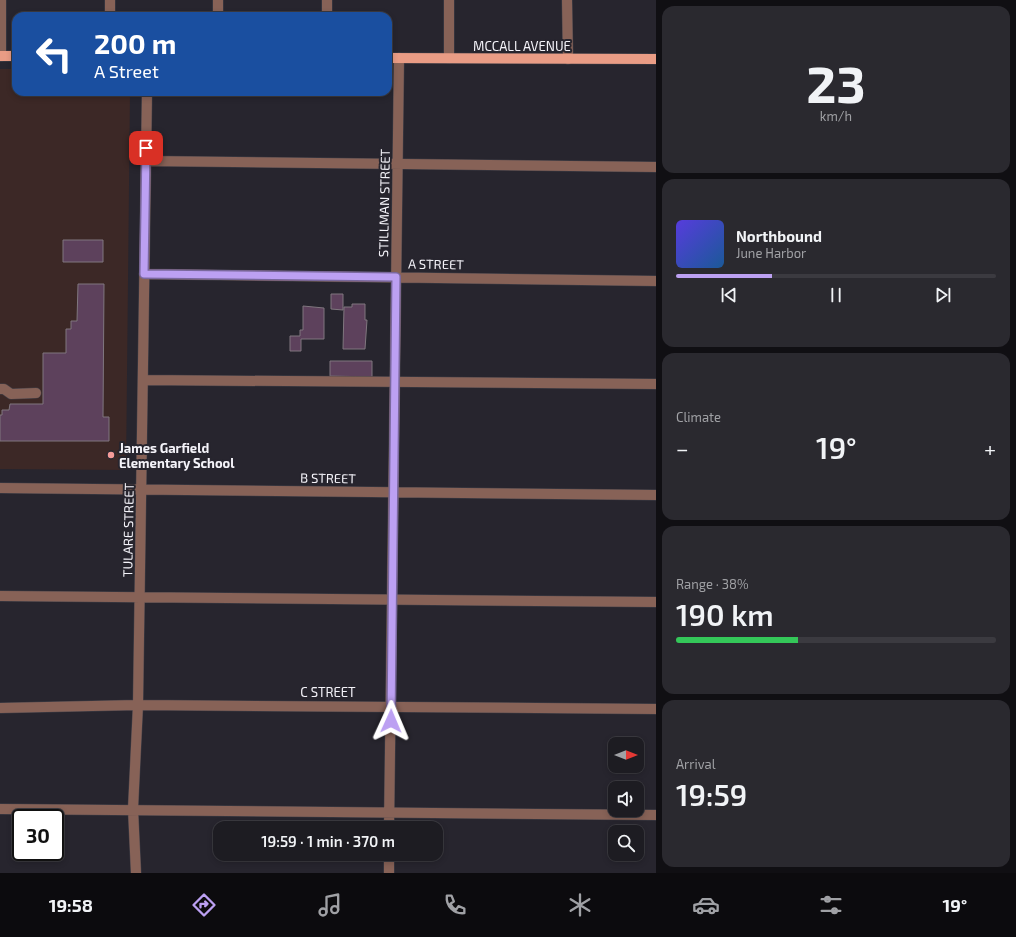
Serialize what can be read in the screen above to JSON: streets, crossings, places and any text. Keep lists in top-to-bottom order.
{
  "streets": {
    "main road": ["MCCALL AVENUE"],
    "street": [
      "STILLMAN STREET",
      "A STREET",
      "B STREET",
      "TULARE STREET",
      "C STREET"
    ]
  },
  "crossings": [
    ["MCCALL AVENUE", "STILLMAN STREET"],
    ["STILLMAN STREET", "A STREET"],
    ["STILLMAN STREET", "B STREET"],
    ["STILLMAN STREET", "C STREET"],
    ["A STREET", "TULARE STREET"],
    ["B STREET", "TULARE STREET"],
    ["TULARE STREET", "C STREET"]
  ],
  "places": ["James Garfield Elementary School"],
  "north": "right",
  "page": {
    "tile": [
      ["23", "km/h"],
      "Climate",
      ["Range · 38%", "190 km"],
      ["Arrival", "19:59"]
    ],
    "turn": ["200 m", "A Street"],
    "song": ["Northbound", "June Harbor"],
    "heat": ["−", "19°", "+"],
    "limit": "30",
    "trip": "19:59 · 1 min · 370 m",
    "tabs": ["19:58", "19°"]
  }
}
